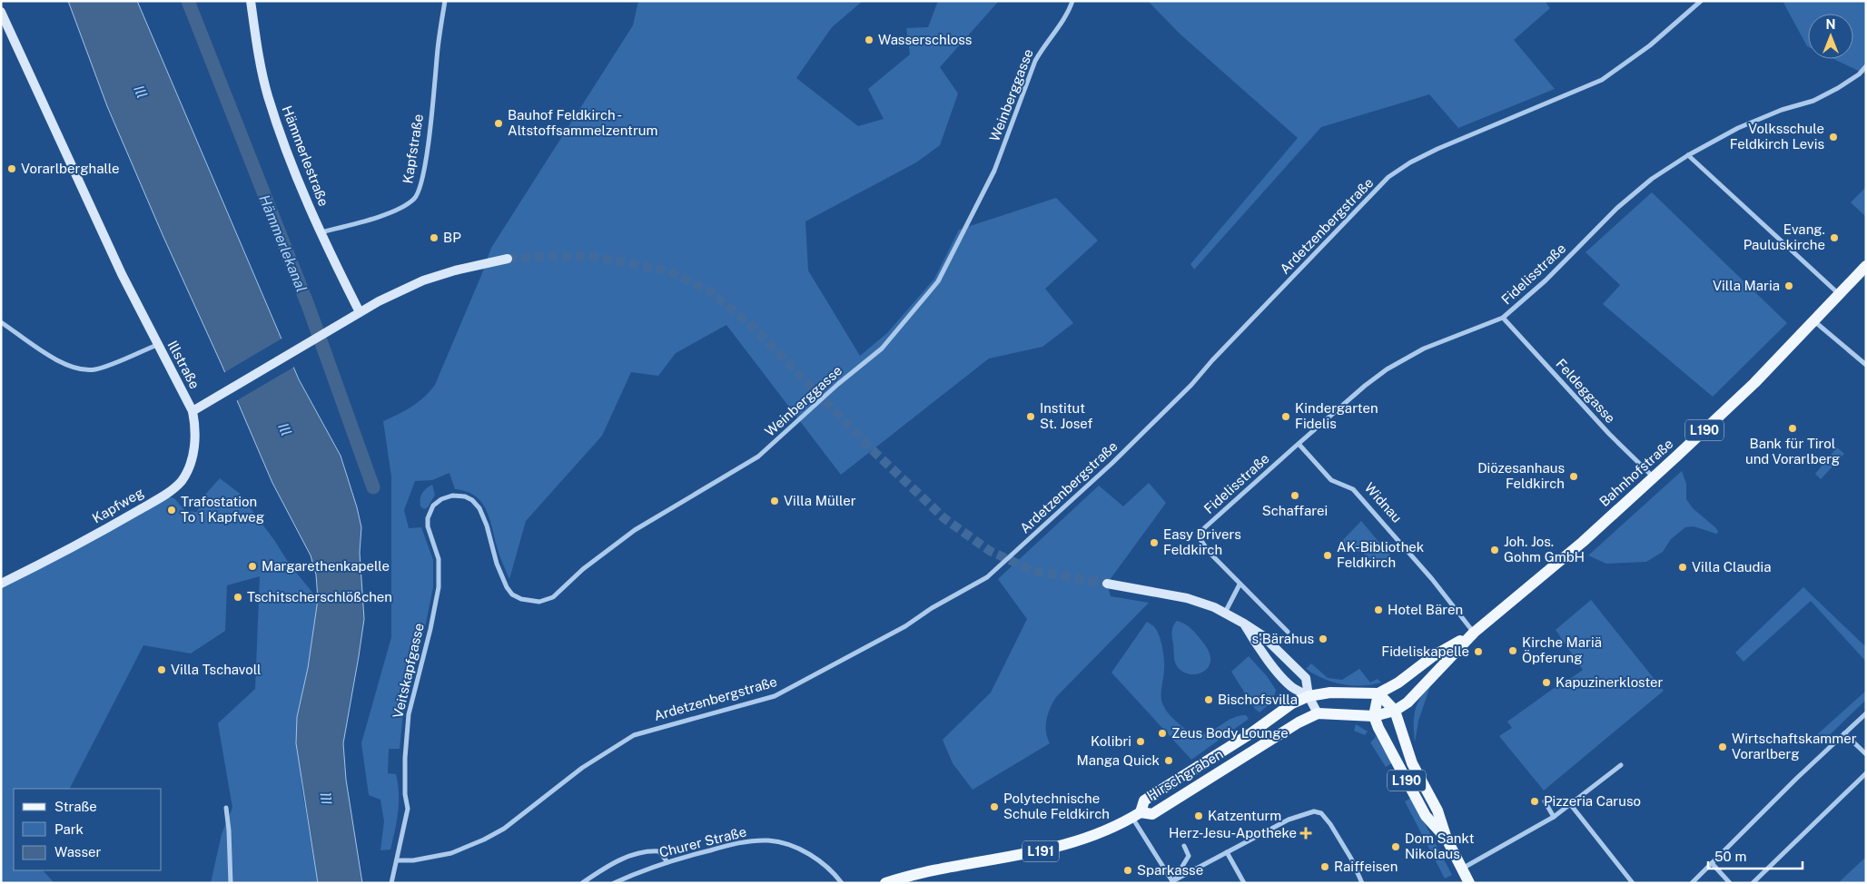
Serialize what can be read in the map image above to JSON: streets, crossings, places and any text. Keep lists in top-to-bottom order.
{
  "streets": {
    "main road": [
      "Hämmerlestraße",
      "Illstraße",
      "L190",
      "Bahnhofstraße",
      "Kapfweg",
      "Hirschgraben",
      "L191"
    ],
    "street": [
      "Weinberggasse",
      "Kapfstraße",
      "Ardetzenbergstraße",
      "Fidelisstraße",
      "Feldeggasse",
      "Widnau",
      "Veitskapfgasse",
      "Churer Straße"
    ]
  },
  "crossings": [
    ["Weinberggasse", "Veitskapfgasse"],
    ["Kapfstraße", "Hämmerlestraße"],
    ["Hämmerlestraße", "Illstraße"],
    ["Ardetzenbergstraße", "Veitskapfgasse"],
    ["Fidelisstraße", "Feldeggasse"],
    ["Fidelisstraße", "Widnau"],
    ["Illstraße", "Kapfweg"],
    ["Feldeggasse", "Bahnhofstraße"],
    ["L190", "Bahnhofstraße"],
    ["L190", "Hirschgraben"],
    ["Bahnhofstraße", "Widnau"],
    ["Bahnhofstraße", "Hirschgraben"]
  ],
  "water": ["Ill", "Hämmerlekanal"],
  "places": {
    "other": [
      "Wasserschloss",
      "Bauhof Feldkirch - Altstoffsammelzentrum",
      "Volksschule Feldkirch Levis",
      "Vorarlberghalle",
      "BP",
      "Evang. Pauluskirche",
      "Villa Maria",
      "Institut St. Josef",
      "Kindergarten Fidelis",
      "Bank für Tirol und Vorarlberg",
      "Diözesanhaus Feldkirch",
      "Schaffarei",
      "Villa Müller",
      "Trafostation To 1 Kapfweg",
      "Easy Drivers Feldkirch",
      "Joh. Jos. Gohm GmbH",
      "AK-Bibliothek Feldkirch",
      "Margarethenkapelle",
      "Villa Claudia",
      "Tschitscherschlößchen",
      "Hotel Bären",
      "s'Bärahus",
      "Kirche Mariä Öpferung",
      "Fideliskapelle",
      "Villa Tschavoll",
      "Kapuzinerkloster",
      "Bischofsvilla",
      "Zeus Body Lounge",
      "Kolibri",
      "Wirtschaftskammer Vorarlberg",
      "Manga Quick",
      "Pizzeria Caruso",
      "Polytechnische Schule Feldkirch",
      "Katzenturm",
      "Dom Sankt Nikolaus",
      "Raiffeisen",
      "Sparkasse"
    ],
    "health": ["Herz-Jesu-Apotheke"]
  },
  "legend": ["Straße", "Park", "Wasser"],
  "scale_bar": "50 m",
  "north": "top"
}
